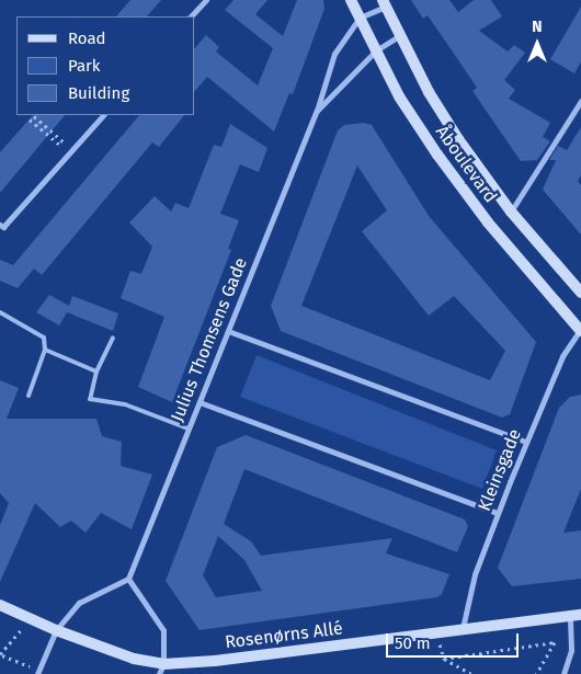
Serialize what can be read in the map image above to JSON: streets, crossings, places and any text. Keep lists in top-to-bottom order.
{
  "streets": {
    "street": [
      "Åboulevard",
      "Julius Thomsens Gade",
      "Kleinsgade",
      "Rosenørns Allé"
    ]
  },
  "crossings": [
    ["Åboulevard", "Julius Thomsens Gade"],
    ["Åboulevard", "Kleinsgade"],
    ["Kleinsgade", "Rosenørns Allé"]
  ],
  "legend": ["Road", "Park", "Building"],
  "scale_bar": "50 m",
  "north": "top"
}
